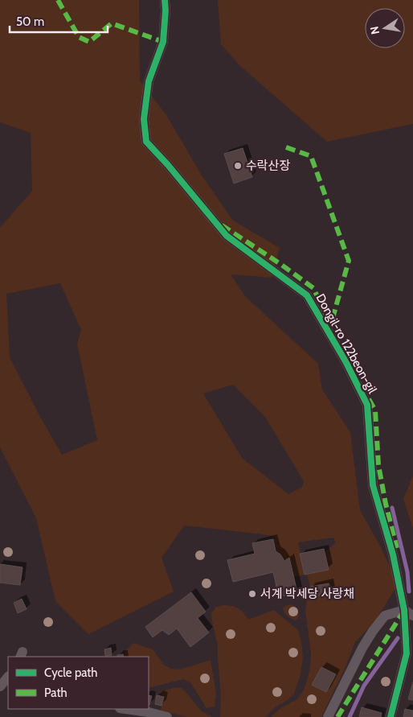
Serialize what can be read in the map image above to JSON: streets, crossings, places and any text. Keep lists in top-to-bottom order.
{
  "streets": {
    "street": ["Dongil-ro 122beon-gil"]
  },
  "places": ["수락산장", "서계 박세당 사랑채"],
  "legend": ["Cycle path", "Path"],
  "scale_bar": "50 m",
  "north": "left"
}
